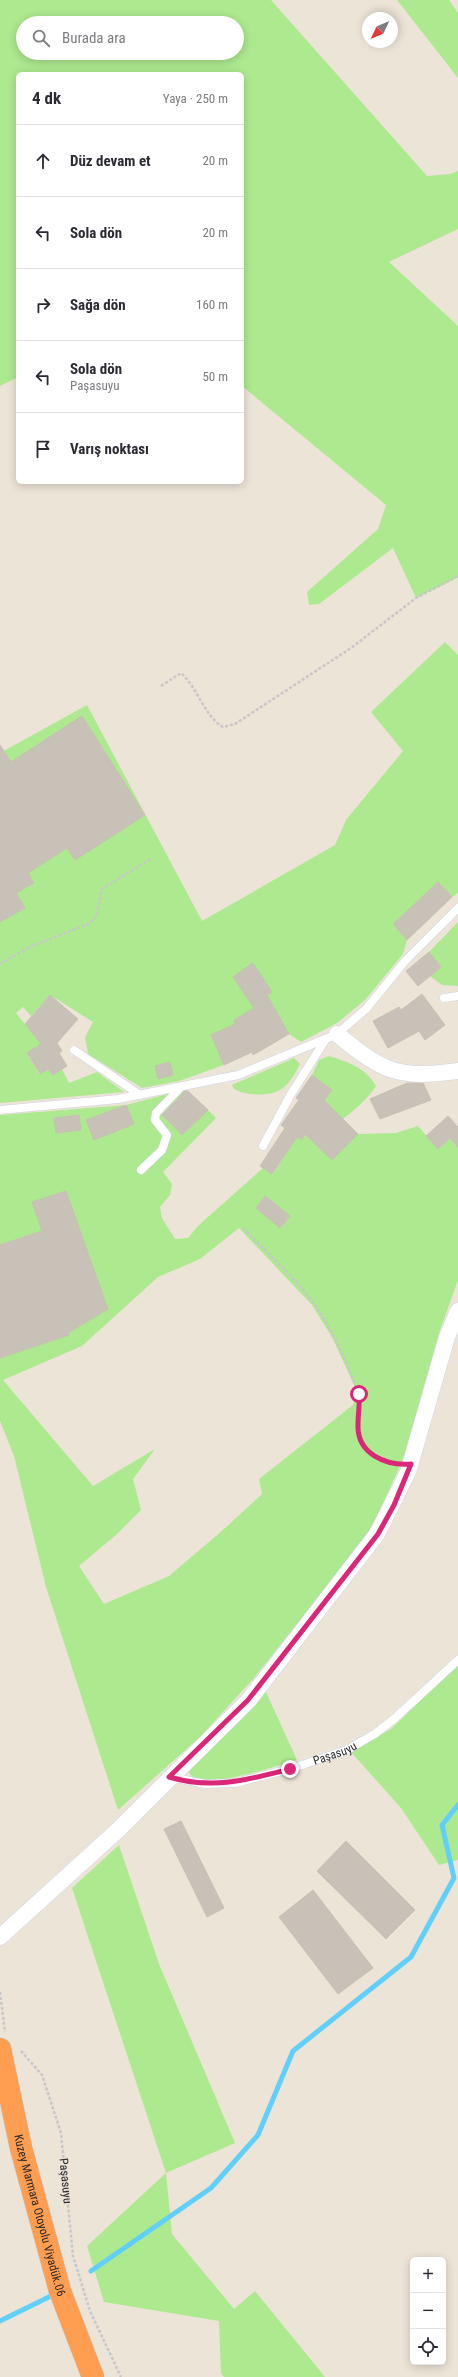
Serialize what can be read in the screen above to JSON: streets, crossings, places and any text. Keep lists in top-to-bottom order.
{
  "streets": {
    "highway": ["Kuzey Marmara Otoyolu Viyadük.06"],
    "lane": ["Paşasuyu"]
  },
  "crossings": [
    ["Paşasuyu", "Kuzey Marmara Otoyolu Viyadük.06"]
  ],
  "north": "bottom left",
  "page": {
    "search": "Burada ara",
    "heading": ["4 dk", "Yaya · 250 m"],
    "list": [
      ["Düz devam et", "20 m"],
      ["Sola dön", "20 m"],
      ["Sağa dön", "160 m"],
      ["Sola dön", "Paşasuyu", "50 m"],
      "Varış noktası"
    ],
    "map_buttons": ["+", "−"]
  }
}
